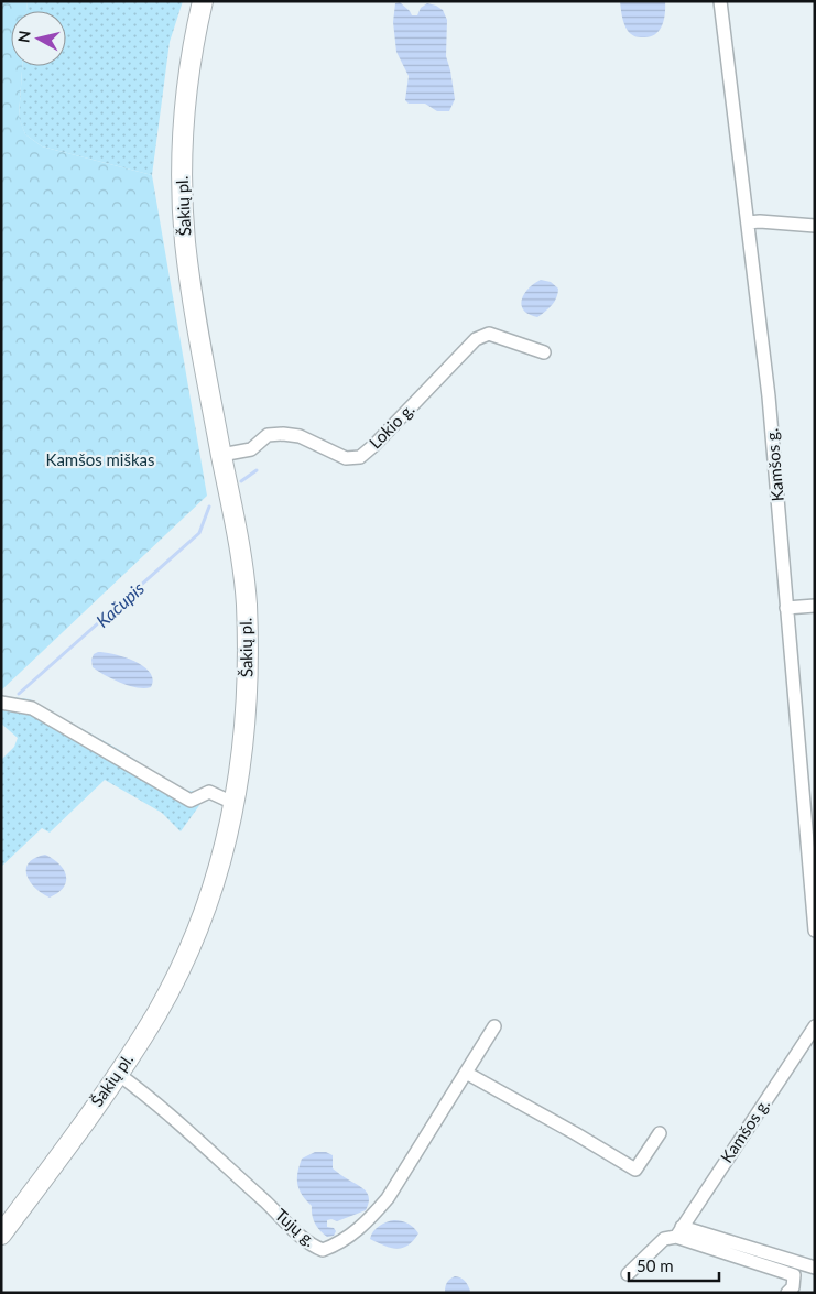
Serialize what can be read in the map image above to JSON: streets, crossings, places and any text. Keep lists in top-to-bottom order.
{
  "streets": {
    "main road": ["Šakių pl."],
    "street": ["Lokio g.", "Kamšos g.", "Tujų g."]
  },
  "crossings": [
    ["Šakių pl.", "Lokio g."],
    ["Šakių pl.", "Tujų g."]
  ],
  "water": ["Kačupis"],
  "parks": ["Kamšos miškas"],
  "scale_bar": "50 m",
  "north": "left"
}
